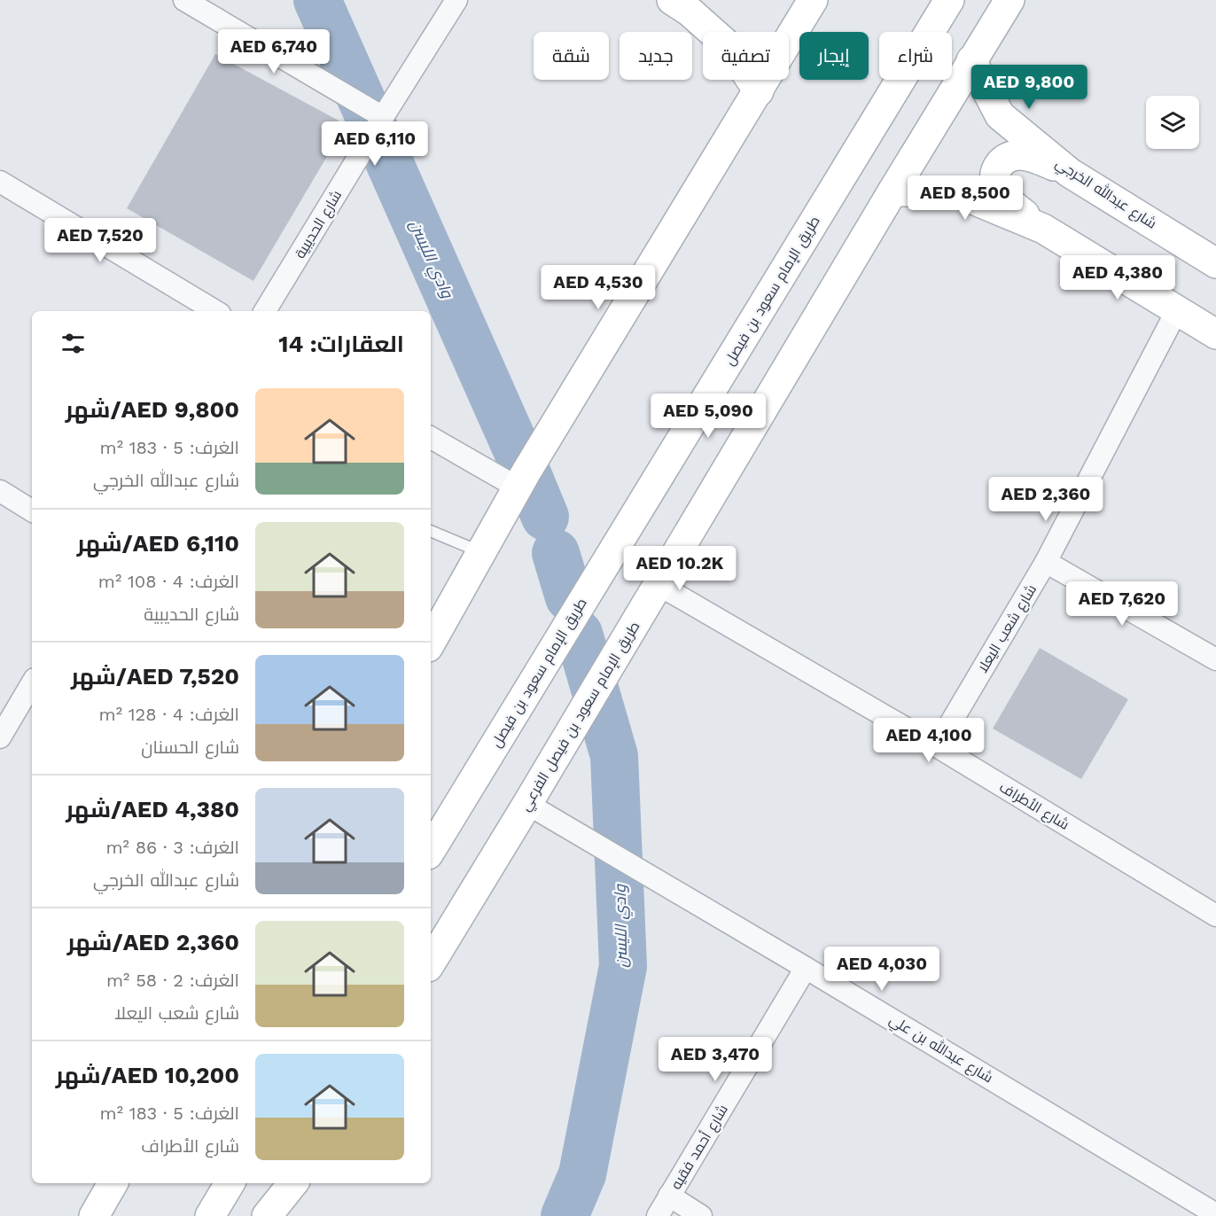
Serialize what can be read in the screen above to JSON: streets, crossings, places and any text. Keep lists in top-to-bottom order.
{
  "streets": {
    "street": [
      "شارع عبدالله الخرجي",
      "شارع الحديبية",
      "طريق الإمام سعود بن فيصل",
      "شارع شعب اليعلا",
      "طريق الإمام سعود بن فيصل الفرعي",
      "شارع الأطراف",
      "شارع عبدالله بن علي",
      "شارع أحمد فقيه"
    ]
  },
  "crossings": [
    ["شارع عبدالله الخرجي", "طريق الإمام سعود بن فيصل الفرعي"],
    ["شارع شعب اليعلا", "شارع الأطراف"],
    ["طريق الإمام سعود بن فيصل الفرعي", "شارع الأطراف"],
    ["طريق الإمام سعود بن فيصل الفرعي", "شارع عبدالله بن علي"],
    ["شارع عبدالله بن علي", "شارع أحمد فقيه"]
  ],
  "water": ["وادي الليسن"],
  "page": {
    "price": [
      "AED 6,740",
      "AED 9,800",
      "AED 6,110",
      "AED 8,500",
      "AED 7,520",
      "AED 4,380",
      "AED 4,530",
      "AED 5,090",
      "AED 2,360",
      "AED 10.2K",
      "AED 7,620",
      "AED 4,100",
      "AED 4,030",
      "AED 3,470"
    ],
    "chip": [
      "شراء",
      "إيجار",
      "تصفية",
      "جديد",
      "شقة"
    ],
    "heading": "العقارات: 14",
    "list": [
      {
        "name": "AED 9,800/شهر",
        "note": "الغرف: 5 · 183 m² · شارع عبدالله الخرجي"
      },
      {
        "name": "AED 6,110/شهر",
        "note": "الغرف: 4 · 108 m² · شارع الحديبية"
      },
      {
        "name": "AED 7,520/شهر",
        "note": "الغرف: 4 · 128 m² · شارع الحسنان"
      },
      {
        "name": "AED 4,380/شهر",
        "note": "الغرف: 3 · 86 m² · شارع عبدالله الخرجي"
      },
      {
        "name": "AED 2,360/شهر",
        "note": "الغرف: 2 · 58 m² · شارع شعب اليعلا"
      },
      {
        "name": "AED 10,200/شهر",
        "note": "الغرف: 5 · 183 m² · شارع الأطراف"
      }
    ]
  }
}
